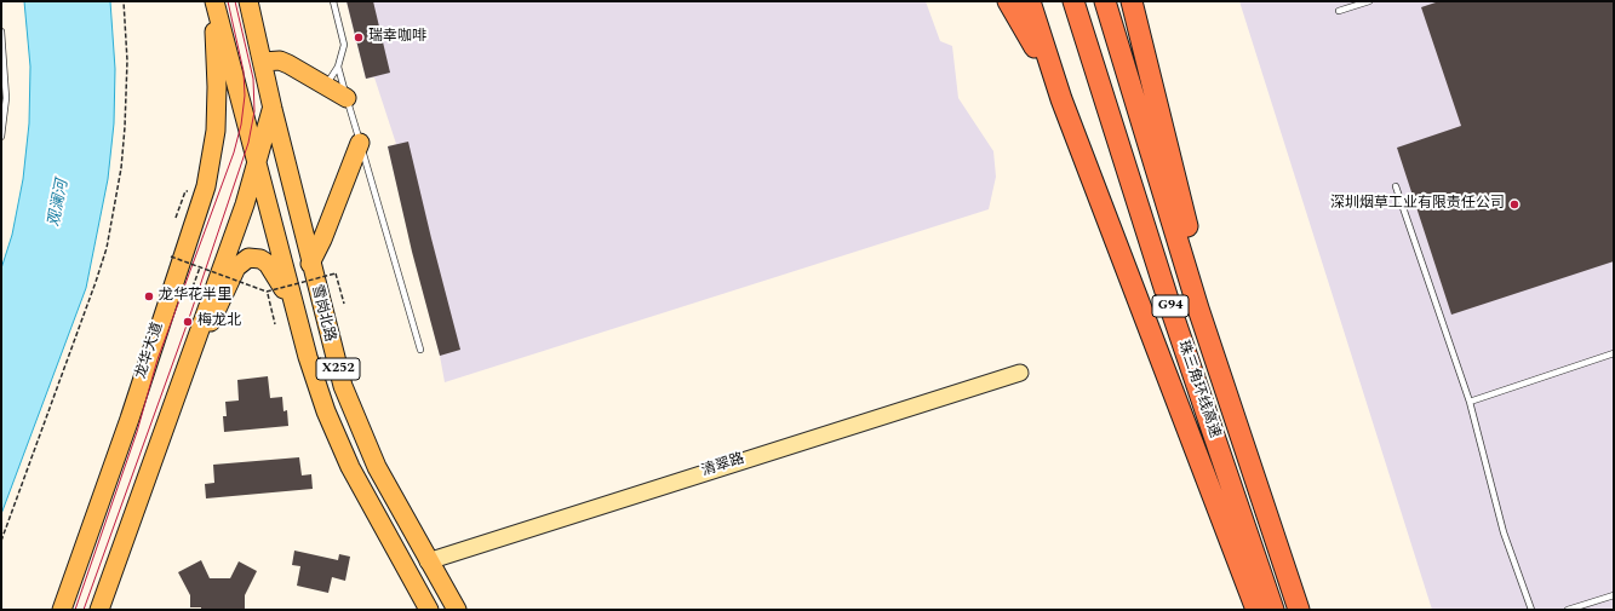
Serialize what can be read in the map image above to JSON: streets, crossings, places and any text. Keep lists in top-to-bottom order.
{
  "streets": {
    "highway": ["G94", "珠三角环线高速"],
    "main road": ["雪岗北路", "龙华大道", "X252"],
    "street": ["清翠路"]
  },
  "crossings": [
    ["雪岗北路", "龙华大道"],
    ["雪岗北路", "X252"],
    ["雪岗北路", "清翠路"]
  ],
  "water": ["观澜河"],
  "places": [
    "瑞幸咖啡",
    "深圳烟草工业有限责任公司",
    "龙华花半里",
    "梅龙北"
  ]
}
